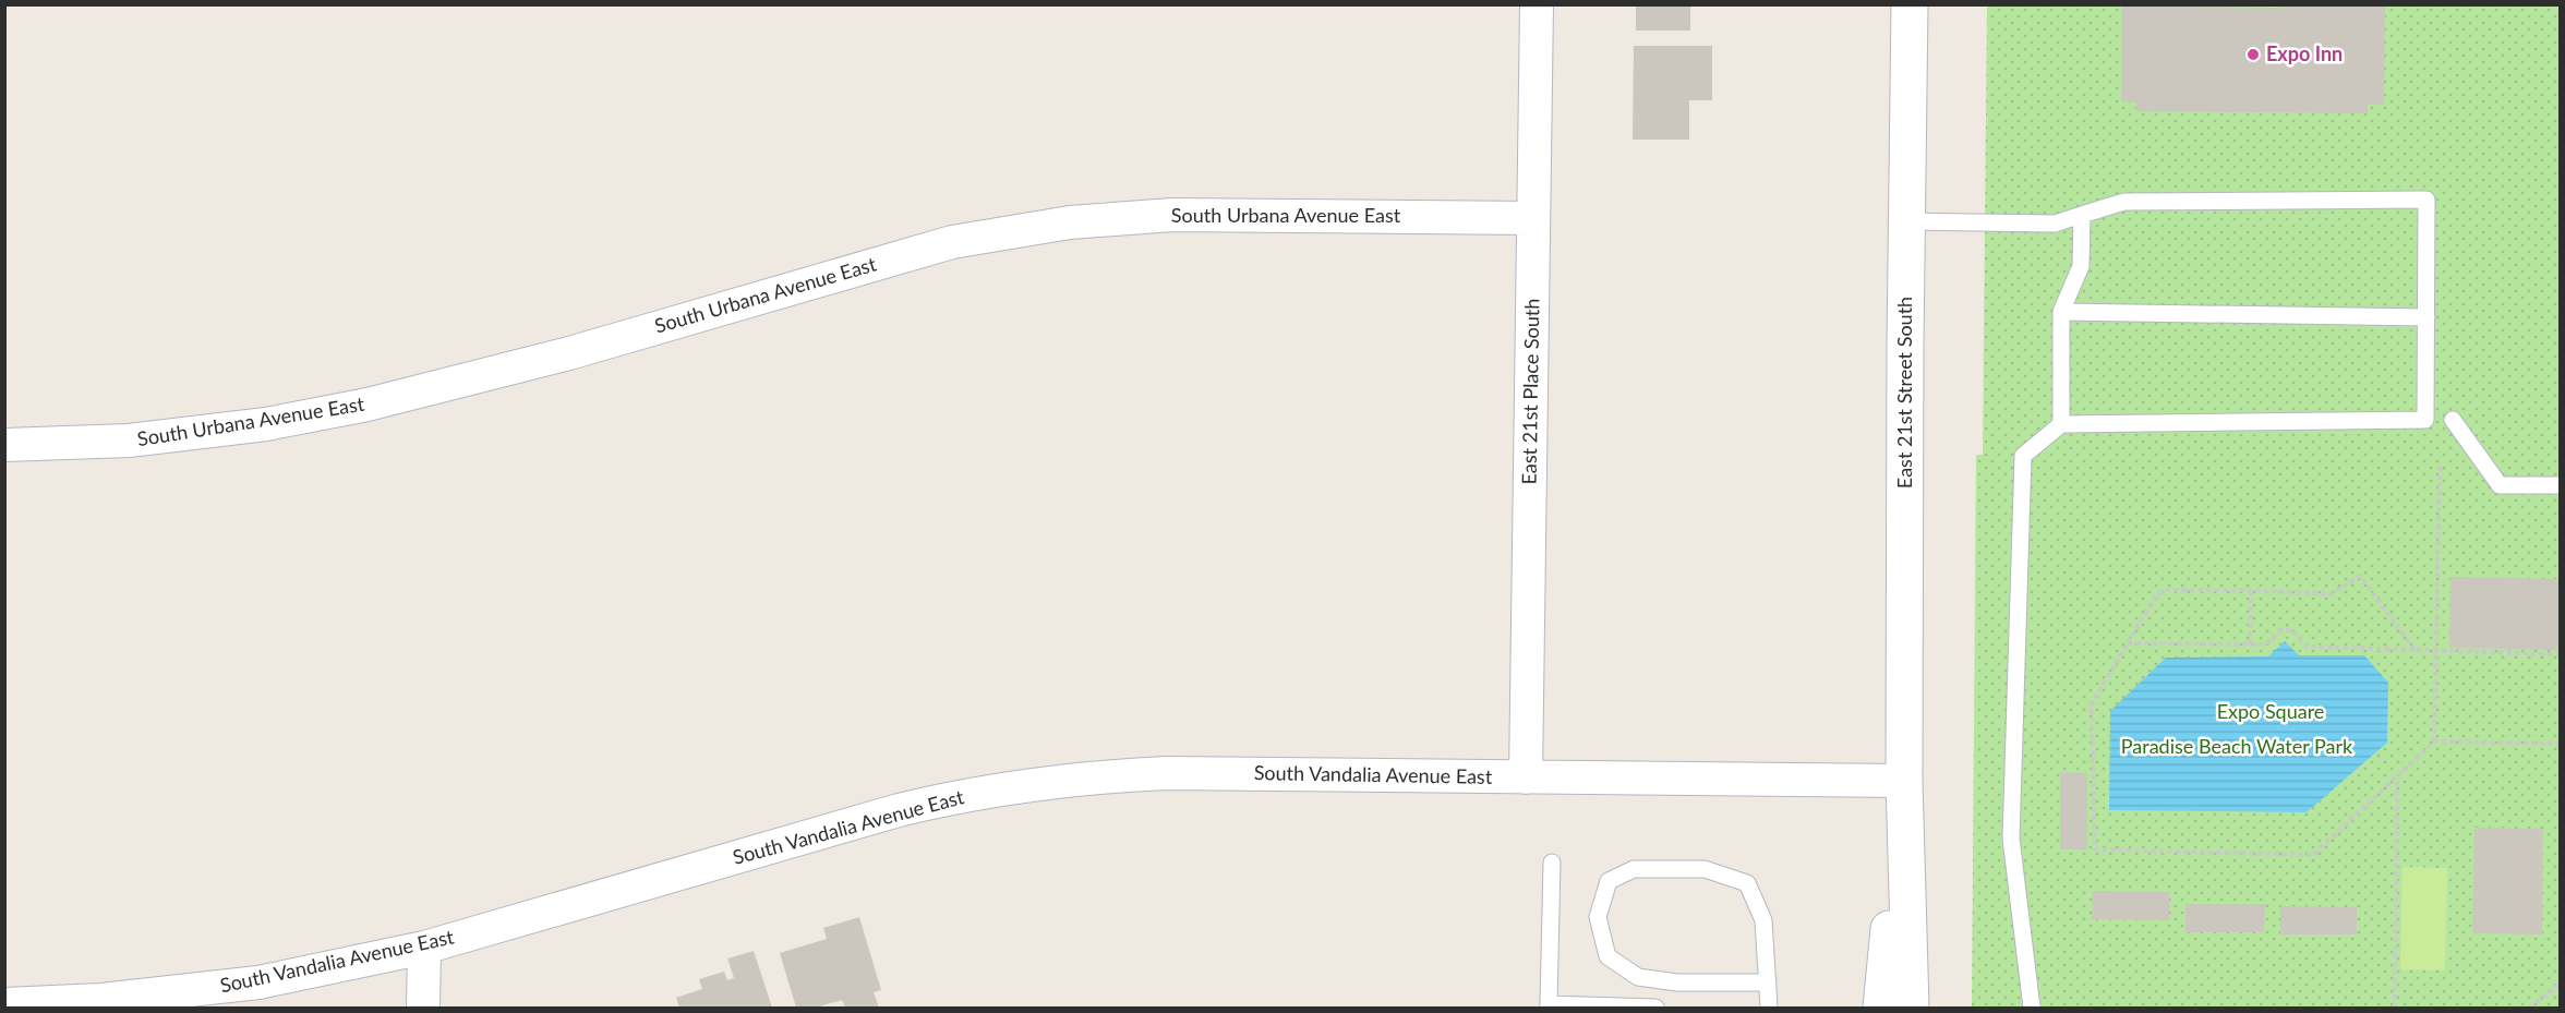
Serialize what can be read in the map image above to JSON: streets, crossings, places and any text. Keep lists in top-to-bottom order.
{
  "streets": {
    "main road": ["East 21st Street South"],
    "street": ["South Urbana Avenue East", "East 21st Place South", "South Vandalia Avenue East"]
  },
  "crossings": [
    ["South Urbana Avenue East", "East 21st Place South"],
    ["East 21st Place South", "South Vandalia Avenue East"],
    ["East 21st Street South", "South Vandalia Avenue East"]
  ],
  "parks": ["Expo Square", "Paradise Beach Water Park"],
  "places": ["Expo Inn"]
}
